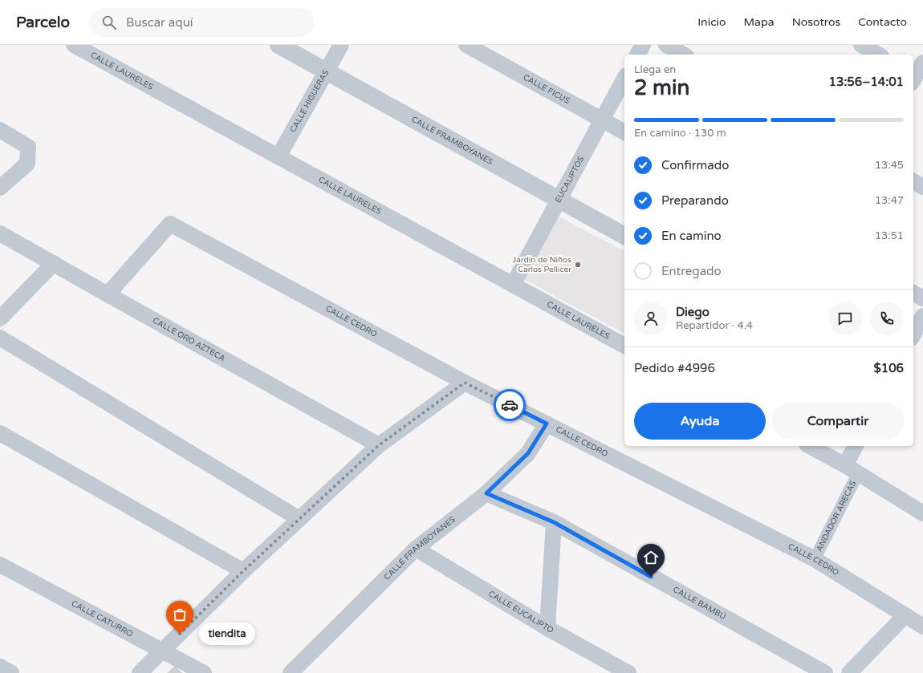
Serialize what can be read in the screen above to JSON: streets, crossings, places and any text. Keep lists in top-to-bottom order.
{
  "streets": {
    "street": [
      "CALLE LAURELES",
      "CALLE FICUS",
      "CALLE HIGUERAS",
      "CALLE FRAMBOYANES",
      "EUCALIPTOS",
      "CALLE CEDRO",
      "CALLE ORO AZTECA",
      "ANDADOR ARECAS",
      "CALLE BAMBÚ",
      "CALLE EUCALIPTO",
      "CALLE CATURRO"
    ]
  },
  "crossings": [
    ["CALLE LAURELES", "CALLE HIGUERAS"],
    ["CALLE LAURELES", "EUCALIPTOS"],
    ["CALLE FICUS", "EUCALIPTOS"],
    ["CALLE HIGUERAS", "CALLE FRAMBOYANES"],
    ["CALLE FRAMBOYANES", "EUCALIPTOS"],
    ["CALLE FRAMBOYANES", "CALLE CEDRO"],
    ["CALLE FRAMBOYANES", "CALLE BAMBÚ"],
    ["CALLE FRAMBOYANES", "CALLE EUCALIPTO"],
    ["CALLE CEDRO", "CALLE ORO AZTECA"],
    ["CALLE CEDRO", "ANDADOR ARECAS"]
  ],
  "places": ["Jardín de Niños Carlos Pellicer", "tiendita"],
  "page": {
    "header": "Parcelo",
    "search": "Buscar aquí",
    "nav": [
      "Inicio",
      "Mapa",
      "Nosotros",
      "Contacto"
    ],
    "heading": ["2 min", "Llega en", "13:56–14:01"],
    "panel": [
      "Diego",
      "Repartidor · 4.4",
      "Pedido #4996",
      "$106"
    ],
    "bar": "En camino · 130 m",
    "list": [
      ["Confirmado", "13:45"],
      ["Preparando", "13:47"],
      ["En camino", "13:51"],
      "Entregado"
    ],
    "buttons": ["Ayuda", "Compartir"],
    "bubble": "tiendita"
  }
}
